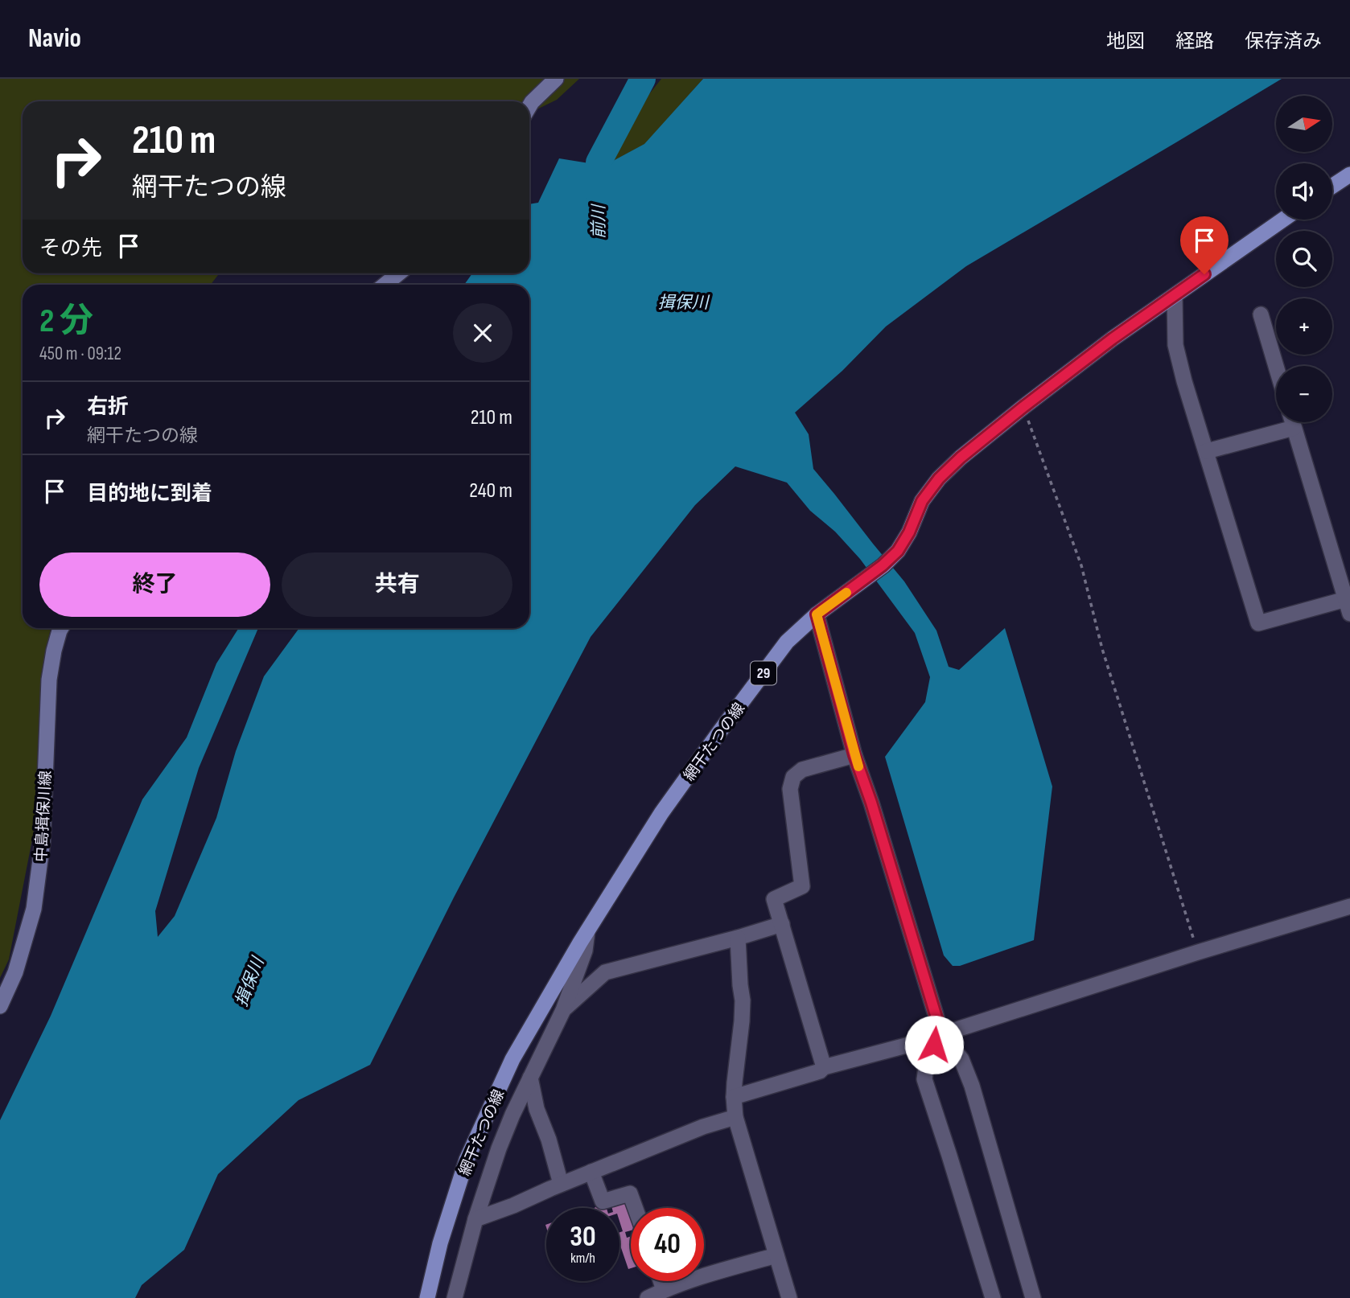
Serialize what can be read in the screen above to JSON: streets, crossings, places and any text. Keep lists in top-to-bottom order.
{
  "streets": {
    "main road": ["29", "網干たつの線", "中島揖保川線"]
  },
  "water": ["前川", "揖保川"],
  "north": "right",
  "page": {
    "header": "Navio",
    "nav": ["地図", "経路", "保存済み"],
    "map_buttons": ["+", "−"],
    "turn": ["210 m", "網干たつの線"],
    "then": "その先",
    "heading": ["2 分", "450 m · 09:12"],
    "list": [
      {
        "name": "右折",
        "note": "網干たつの線",
        "value": "210 m"
      },
      {
        "name": "目的地に到着",
        "value": "240 m"
      }
    ],
    "buttons": ["終了", "共有"],
    "speed": "30 km/h",
    "limit": "40"
  }
}
